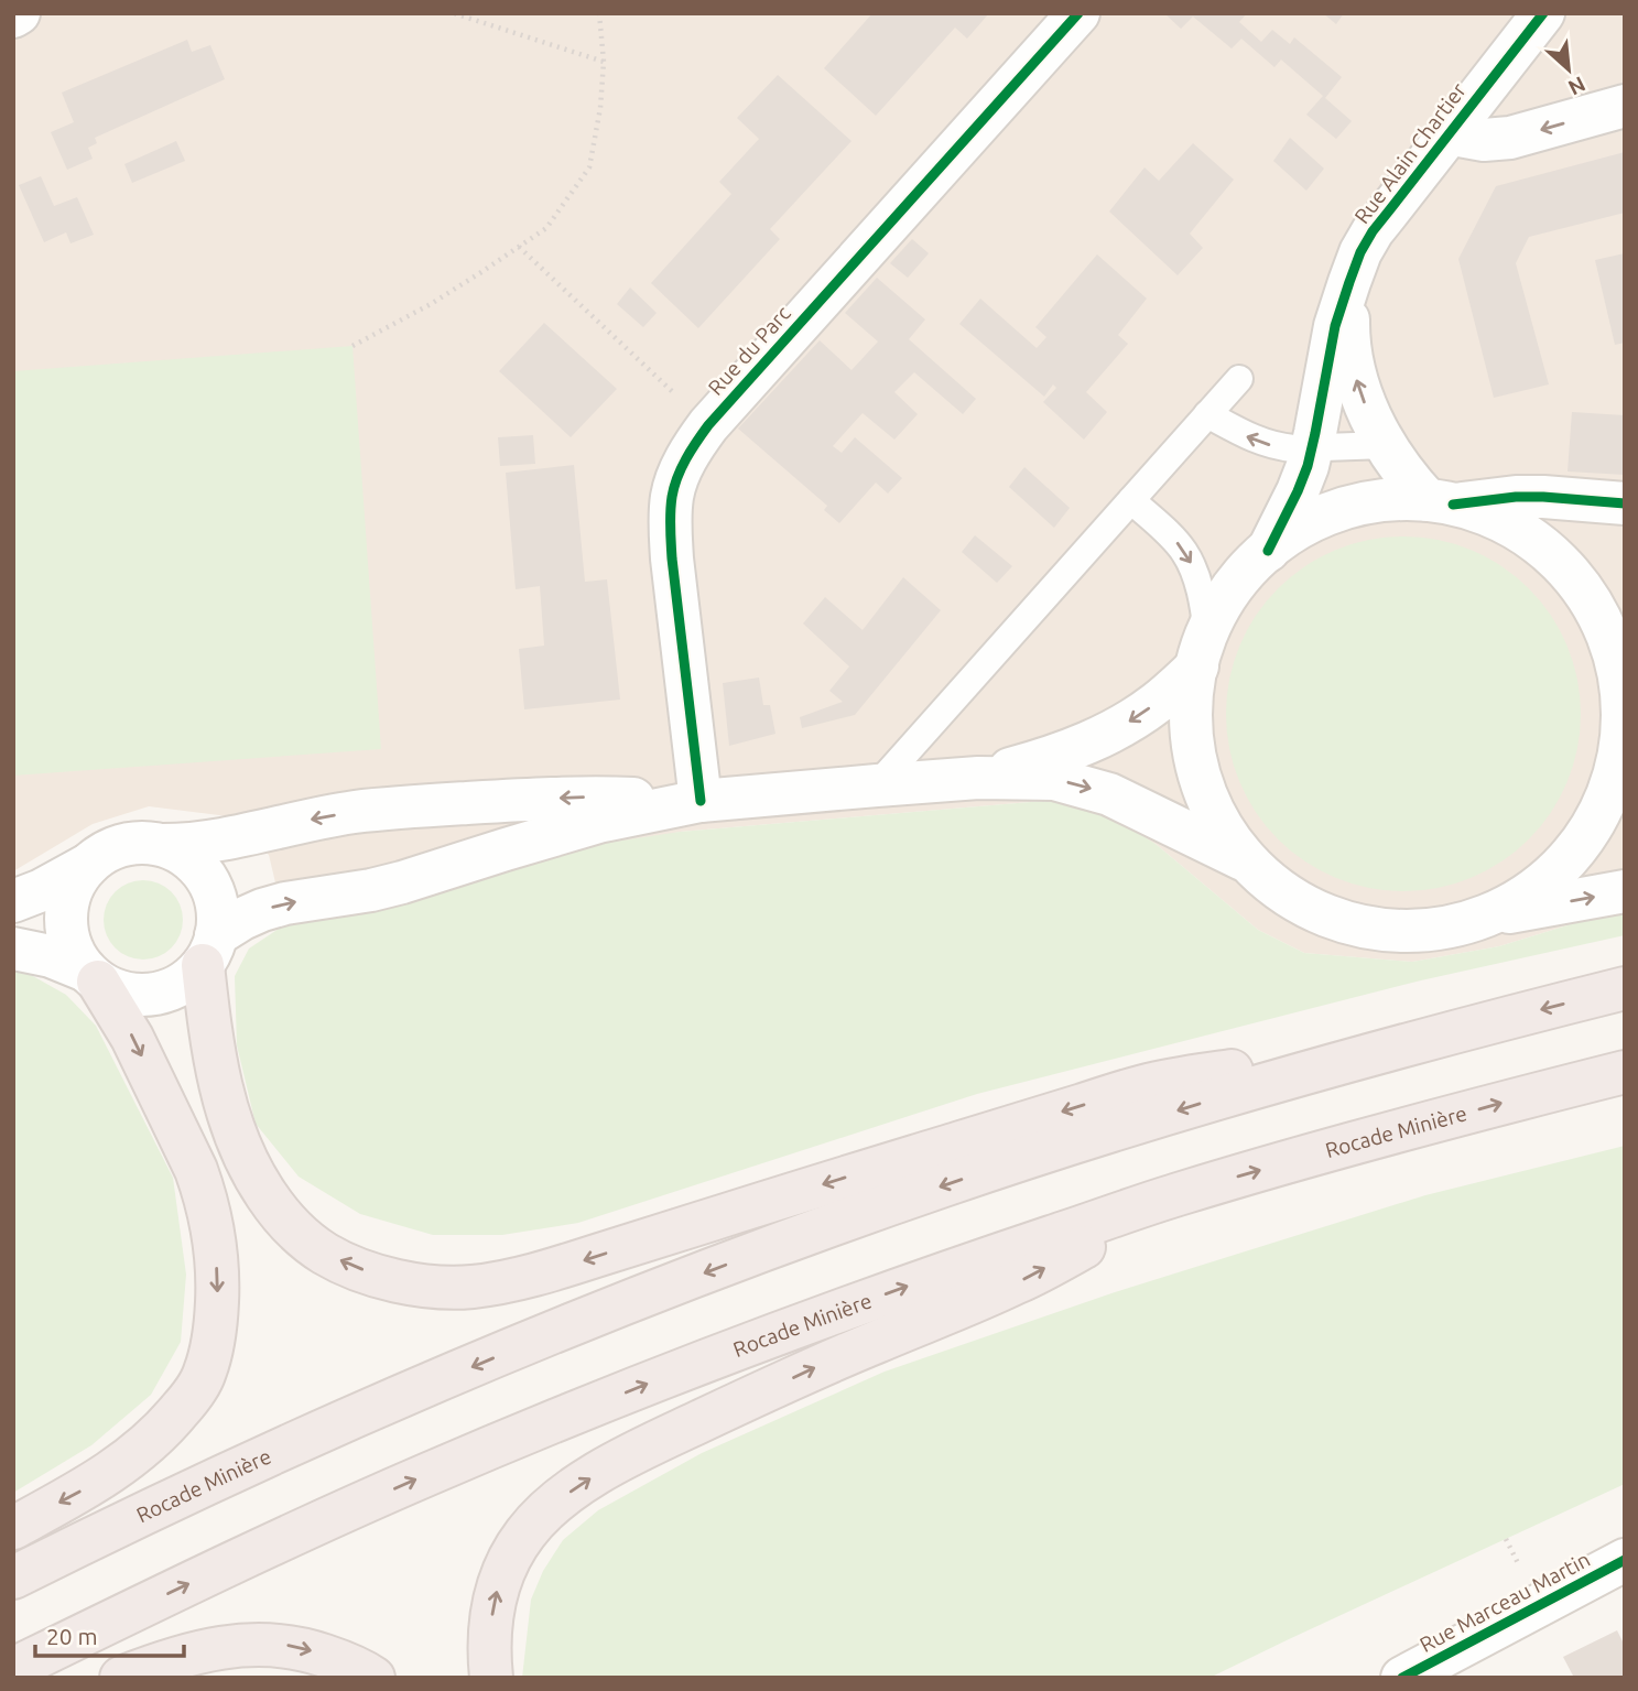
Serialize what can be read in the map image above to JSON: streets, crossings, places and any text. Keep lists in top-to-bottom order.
{
  "streets": {
    "highway": ["Rocade Minière"],
    "main road": ["Rue Alain Chartier", "Rue du Parc", "Rue Marceau Martin"]
  },
  "scale_bar": "20 m",
  "north": "bottom right"
}
